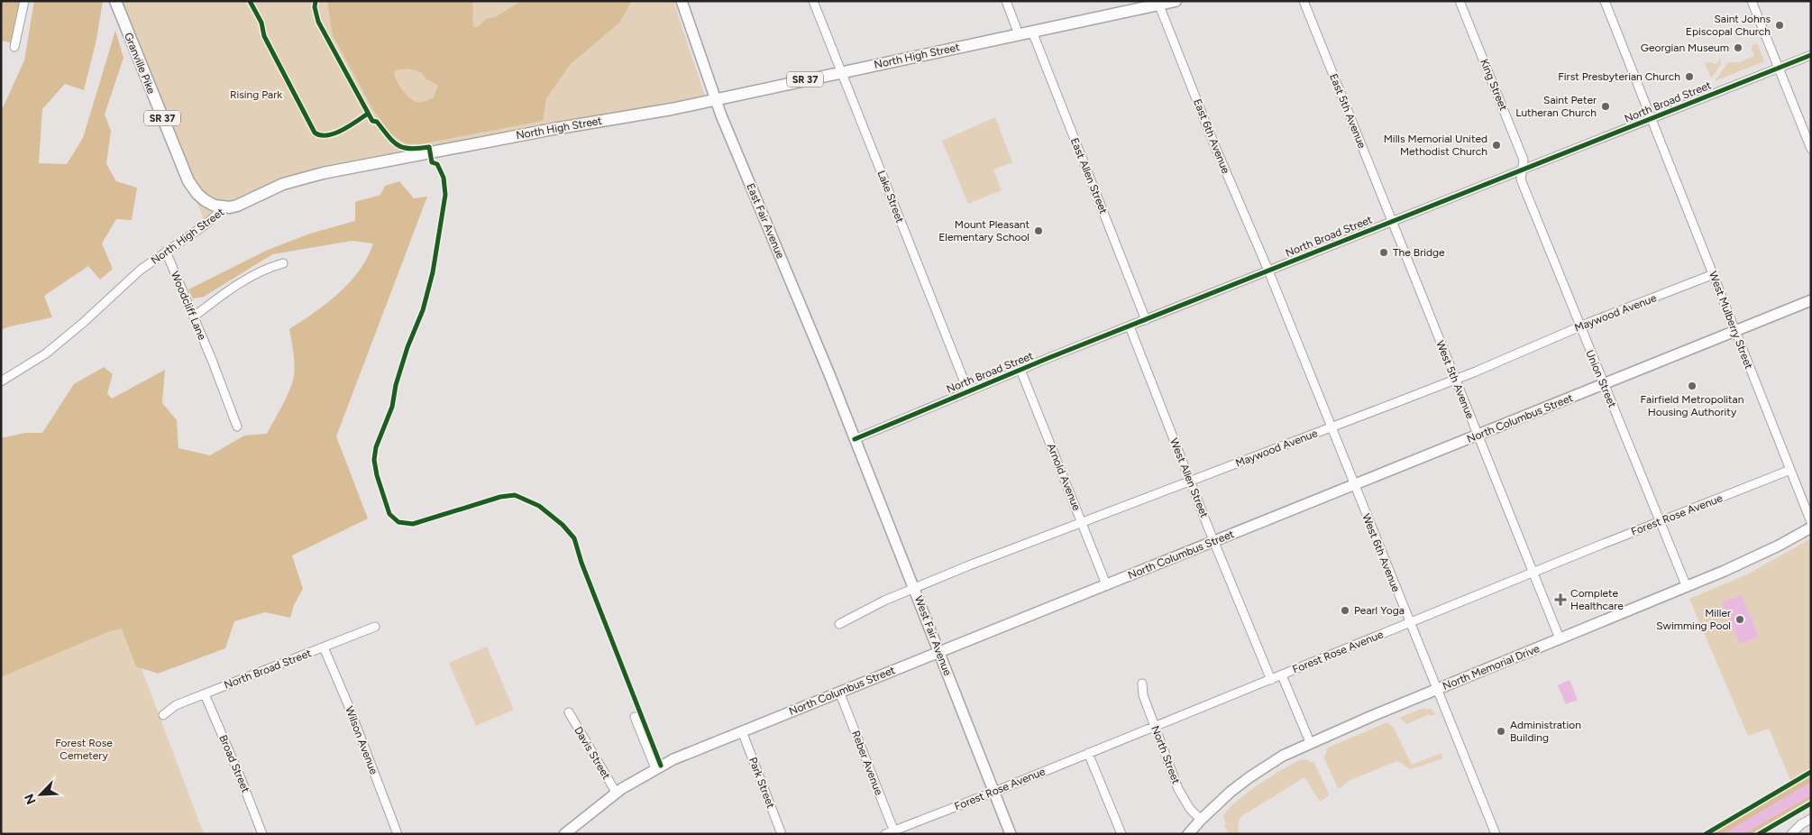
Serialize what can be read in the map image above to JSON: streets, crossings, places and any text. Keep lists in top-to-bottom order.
{
  "streets": {
    "highway": ["North High Street", "Granville Pike", "SR 37"],
    "main road": [
      "East Fair Avenue",
      "North Columbus Street",
      "West Fair Avenue",
      "North Memorial Drive"
    ],
    "street": [
      "King Street",
      "North Broad Street",
      "East 5th Avenue",
      "East 6th Avenue",
      "East Allen Street",
      "Lake Street",
      "Woodcliff Lane",
      "Maywood Avenue",
      "West Mulberry Street",
      "Union Street",
      "West 5th Avenue",
      "Arnold Avenue",
      "West Allen Street",
      "Forest Rose Avenue",
      "West 6th Avenue",
      "Wilson Avenue",
      "Davis Street",
      "North Street",
      "Reber Avenue",
      "Broad Street",
      "Park Street"
    ]
  },
  "crossings": [
    ["North High Street", "Granville Pike"],
    ["North High Street", "East 6th Avenue"],
    ["North High Street", "East Allen Street"],
    ["North High Street", "Lake Street"],
    ["North High Street", "East Fair Avenue"],
    ["North High Street", "Woodcliff Lane"],
    ["King Street", "North Broad Street"],
    ["King Street", "Union Street"],
    ["North Broad Street", "East 5th Avenue"],
    ["North Broad Street", "East 6th Avenue"],
    ["North Broad Street", "East Allen Street"],
    ["North Broad Street", "Lake Street"],
    ["North Broad Street", "East Fair Avenue"],
    ["North Broad Street", "West Mulberry Street"],
    ["North Broad Street", "Union Street"],
    ["North Broad Street", "West 5th Avenue"],
    ["North Broad Street", "Arnold Avenue"],
    ["North Broad Street", "West Allen Street"],
    ["North Broad Street", "West 6th Avenue"],
    ["North Broad Street", "West Fair Avenue"],
    ["North Broad Street", "Wilson Avenue"],
    ["North Broad Street", "Broad Street"],
    ["East 5th Avenue", "West 5th Avenue"],
    ["East 6th Avenue", "West 6th Avenue"],
    ["East Fair Avenue", "West Fair Avenue"],
    ["Maywood Avenue", "West Mulberry Street"],
    ["Maywood Avenue", "Union Street"],
    ["Maywood Avenue", "West 5th Avenue"],
    ["Maywood Avenue", "Arnold Avenue"],
    ["Maywood Avenue", "West Allen Street"],
    ["Maywood Avenue", "West 6th Avenue"],
    ["Maywood Avenue", "West Fair Avenue"],
    ["West Mulberry Street", "North Columbus Street"],
    ["West Mulberry Street", "Forest Rose Avenue"],
    ["Union Street", "North Columbus Street"],
    ["Union Street", "Forest Rose Avenue"],
    ["Union Street", "North Memorial Drive"],
    ["West 5th Avenue", "North Columbus Street"],
    ["West 5th Avenue", "Forest Rose Avenue"],
    ["West 5th Avenue", "North Memorial Drive"],
    ["North Columbus Street", "Arnold Avenue"],
    ["North Columbus Street", "West Allen Street"],
    ["North Columbus Street", "West 6th Avenue"],
    ["North Columbus Street", "West Fair Avenue"],
    ["North Columbus Street", "Davis Street"],
    ["North Columbus Street", "Reber Avenue"],
    ["North Columbus Street", "Park Street"],
    ["West Allen Street", "Forest Rose Avenue"],
    ["Forest Rose Avenue", "West 6th Avenue"],
    ["Forest Rose Avenue", "West Fair Avenue"],
    ["Forest Rose Avenue", "North Street"],
    ["Forest Rose Avenue", "Reber Avenue"],
    ["West 6th Avenue", "North Memorial Drive"],
    ["North Memorial Drive", "North Street"]
  ],
  "parks": ["Rising Park", "Forest Rose Cemetery"],
  "places": {
    "other": [
      "Saint Johns Episcopal Church",
      "Georgian Museum",
      "First Presbyterian Church",
      "Saint Peter Lutheran Church",
      "Mills Memorial United Methodist Church",
      "Mount Pleasant Elementary School",
      "The Bridge",
      "Fairfield Metropolitan Housing Authority",
      "Pearl Yoga",
      "Miller Swimming Pool",
      "Administration Building"
    ],
    "health": ["Complete Healthcare"]
  },
  "north": "bottom left"
}
